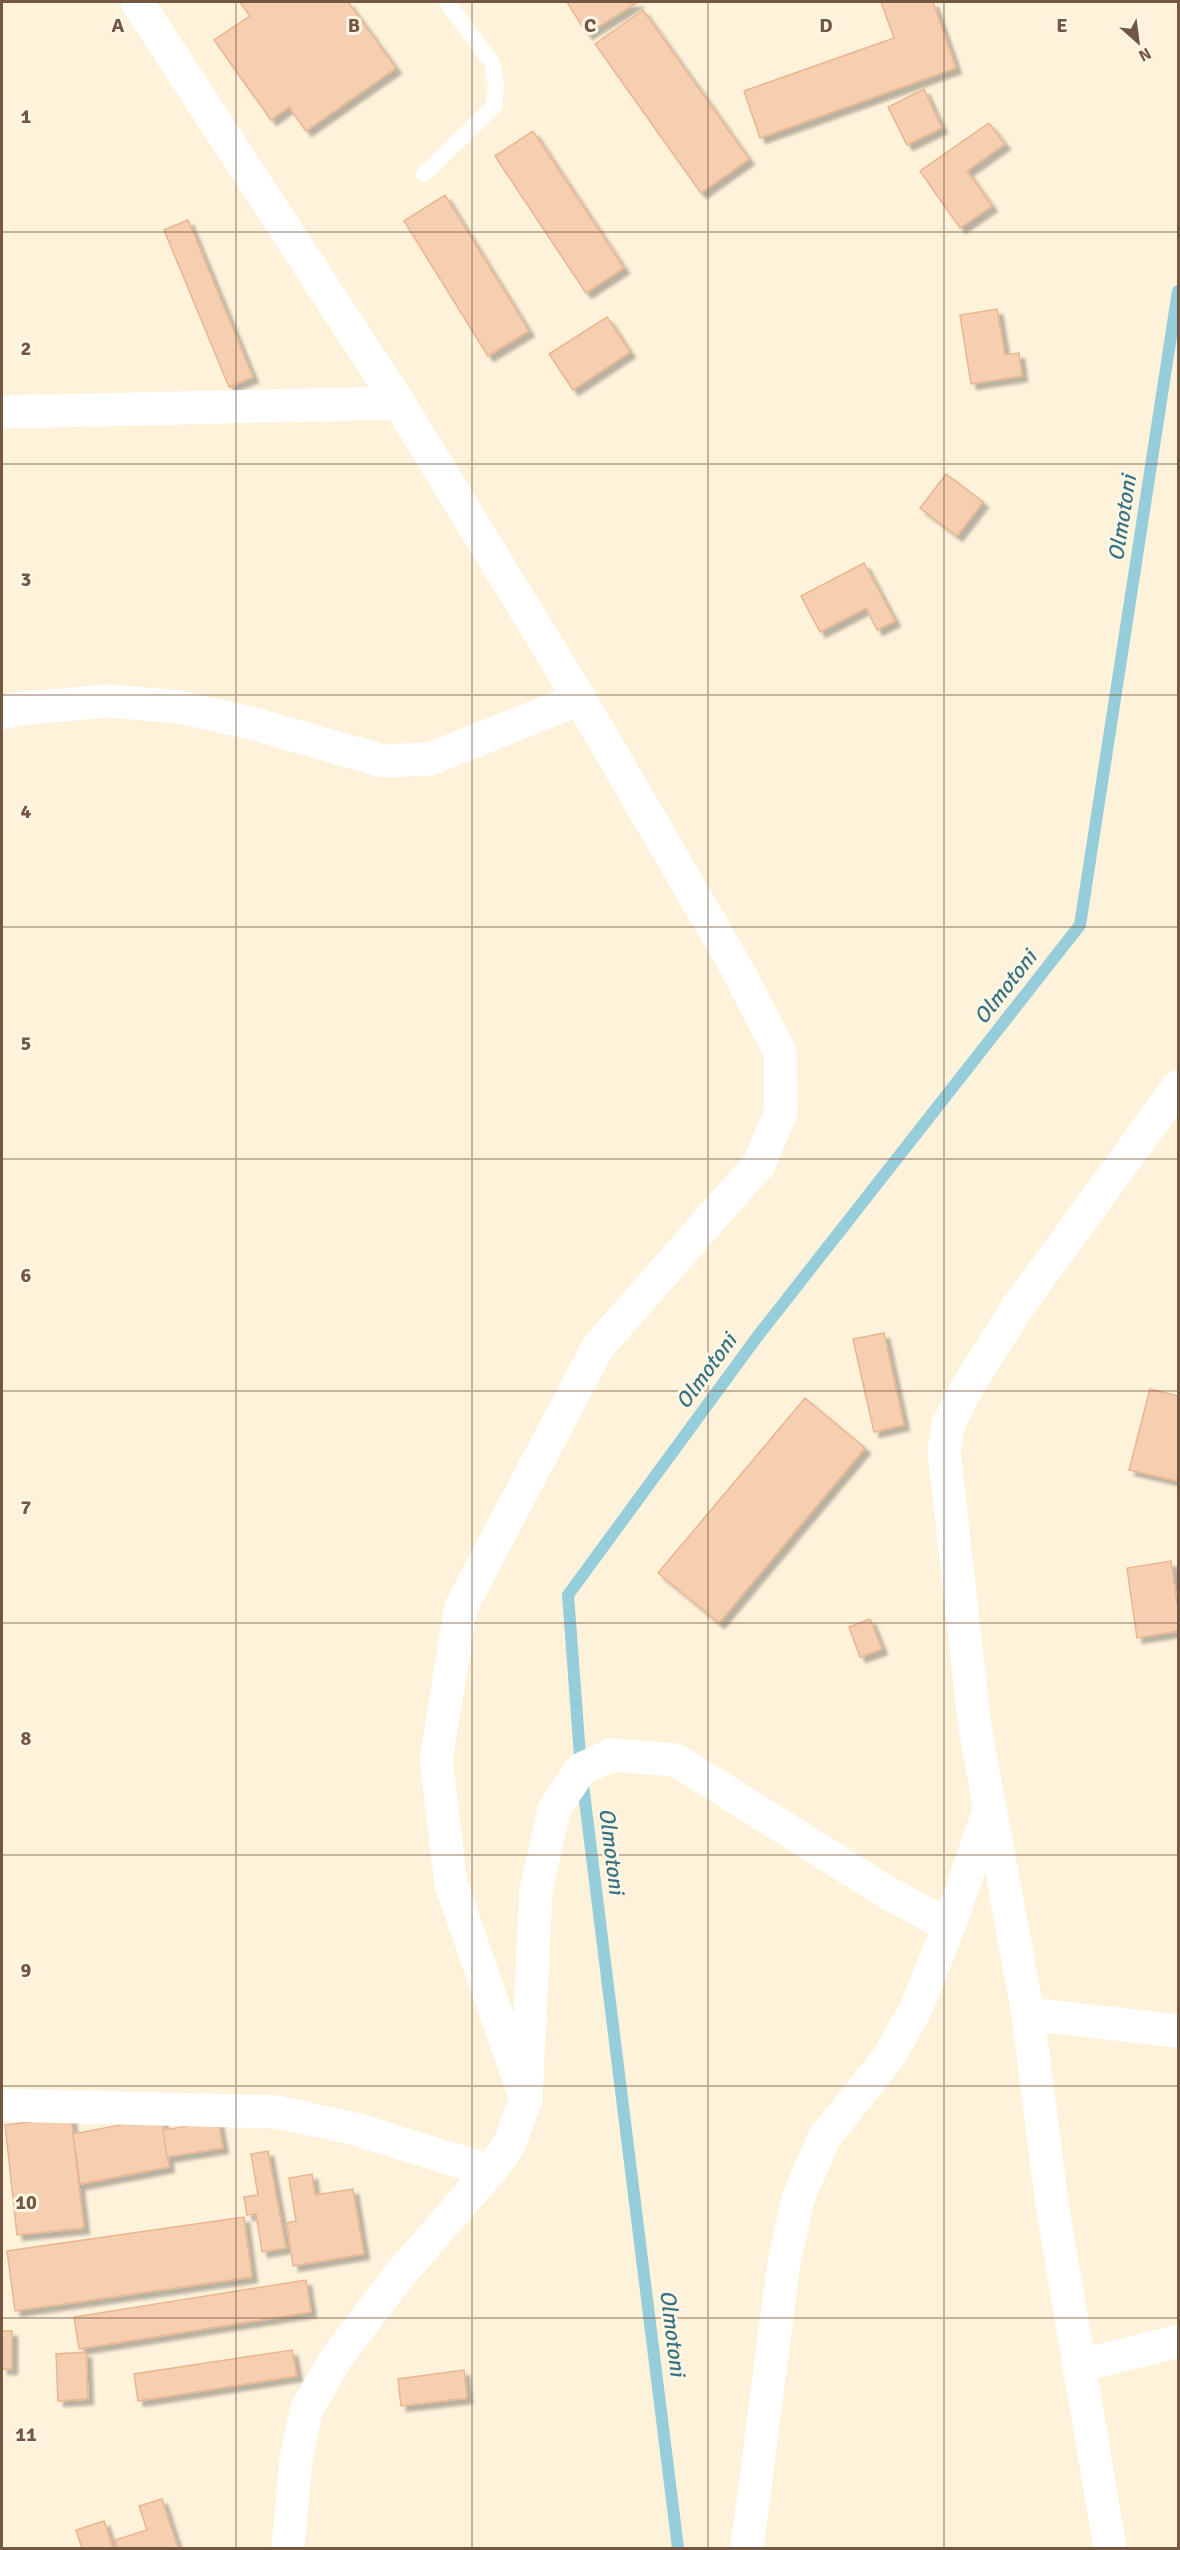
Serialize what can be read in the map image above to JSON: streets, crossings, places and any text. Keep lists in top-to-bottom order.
{
  "water": ["Olmotoni"],
  "north": "bottom right",
  "grid": {
    "columns": [
      "A",
      "B",
      "C",
      "D",
      "E"
    ],
    "rows": [
      "1",
      "2",
      "3",
      "4",
      "5",
      "6",
      "7",
      "8",
      "9",
      "10",
      "11"
    ]
  }
}
